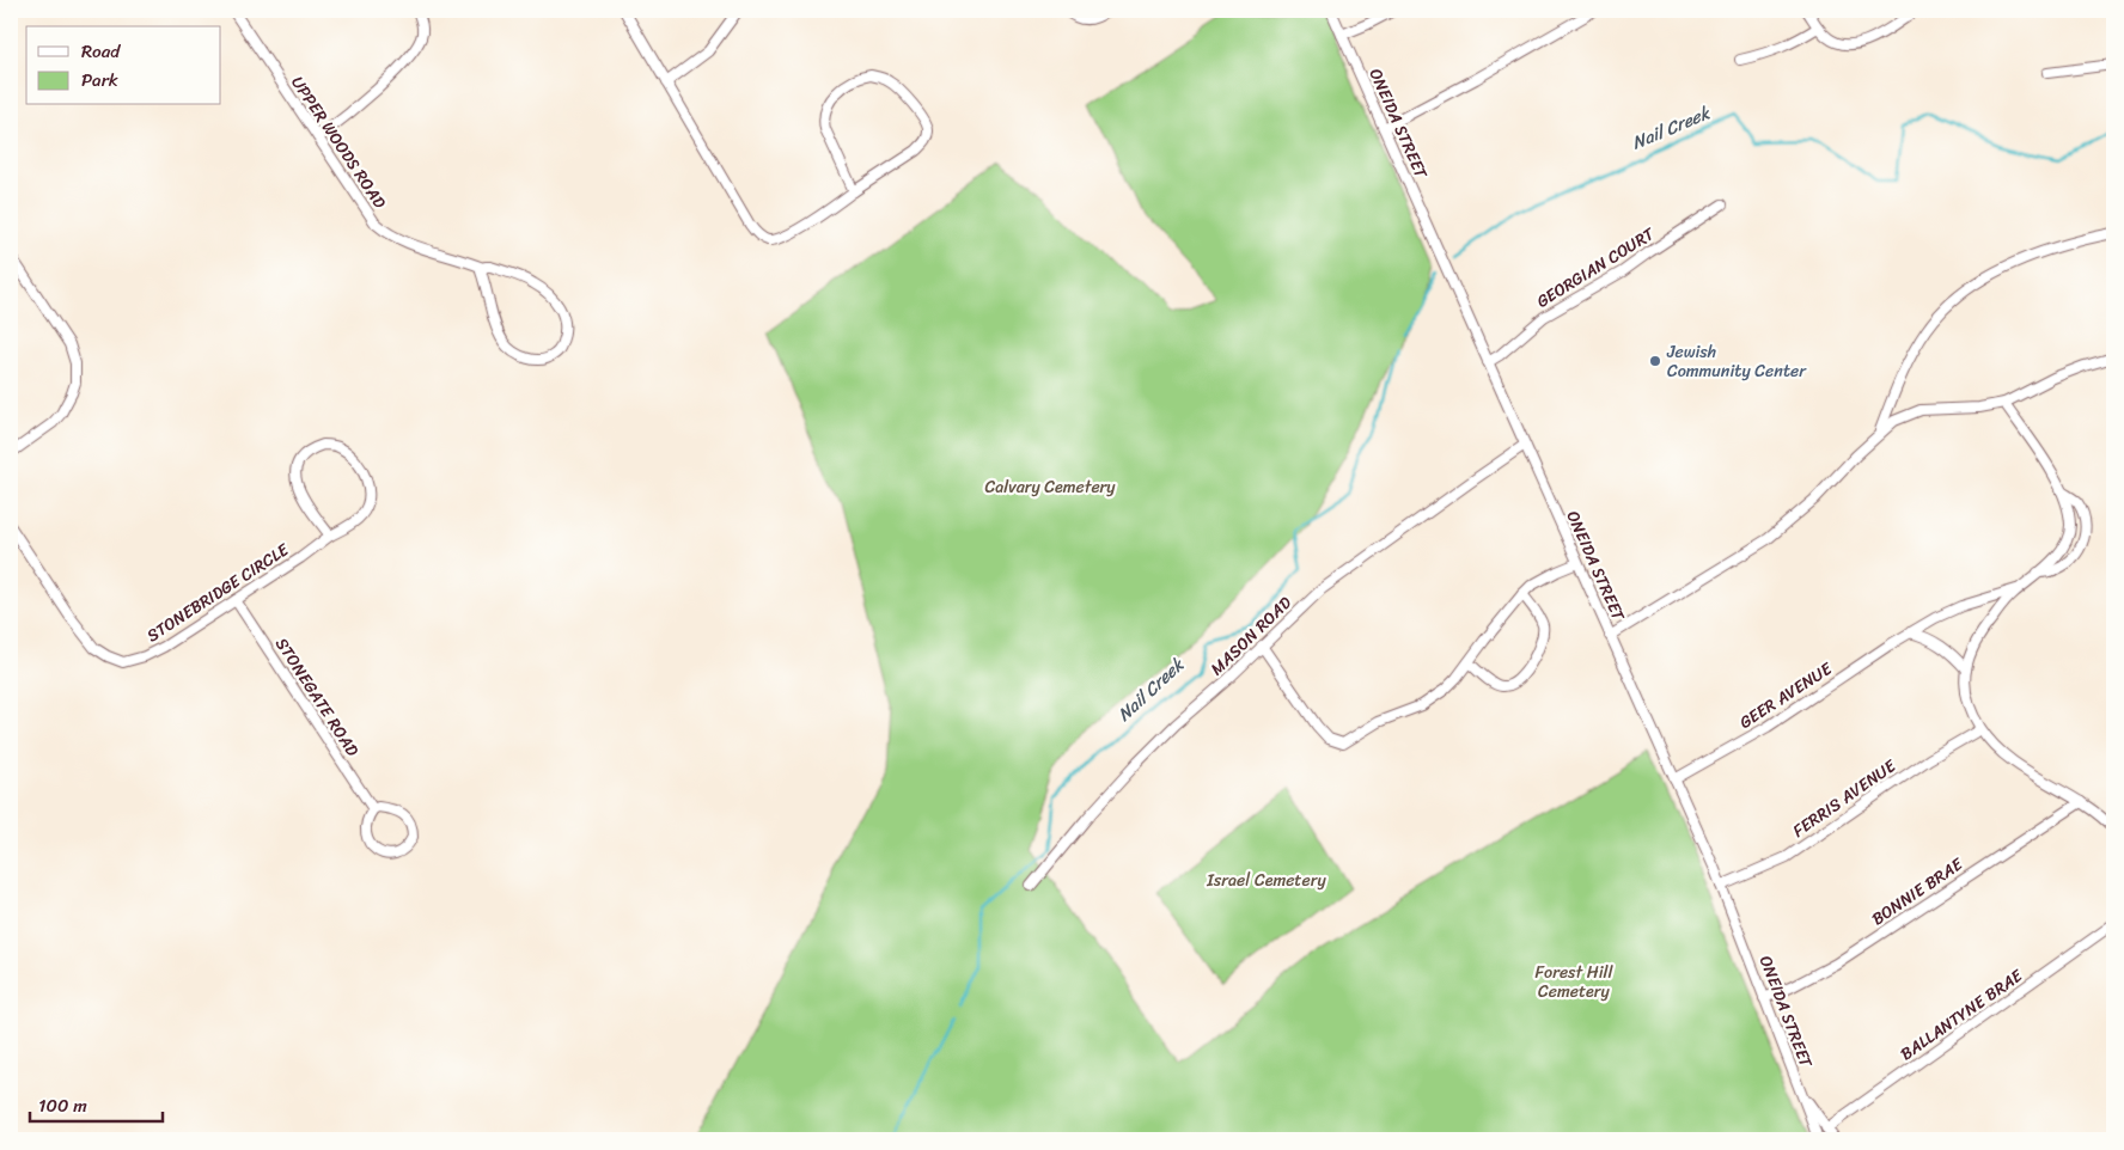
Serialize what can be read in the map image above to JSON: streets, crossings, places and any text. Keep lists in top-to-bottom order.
{
  "streets": {
    "street": [
      "ONEIDA STREET",
      "UPPER WOODS ROAD",
      "GEORGIAN COURT",
      "STONEBRIDGE CIRCLE",
      "MASON ROAD",
      "GEER AVENUE",
      "STONEGATE ROAD",
      "FERRIS AVENUE",
      "BONNIE BRAE",
      "BALLANTYNE BRAE"
    ]
  },
  "crossings": [
    ["ONEIDA STREET", "GEORGIAN COURT"],
    ["ONEIDA STREET", "MASON ROAD"],
    ["ONEIDA STREET", "GEER AVENUE"],
    ["ONEIDA STREET", "FERRIS AVENUE"],
    ["ONEIDA STREET", "BONNIE BRAE"],
    ["STONEBRIDGE CIRCLE", "STONEGATE ROAD"]
  ],
  "water": ["Nail Creek"],
  "parks": ["Calvary Cemetery", "Israel Cemetery", "Forest Hill Cemetery"],
  "places": ["Jewish Community Center"],
  "legend": ["Road", "Park"],
  "scale_bar": "100 m"
}
